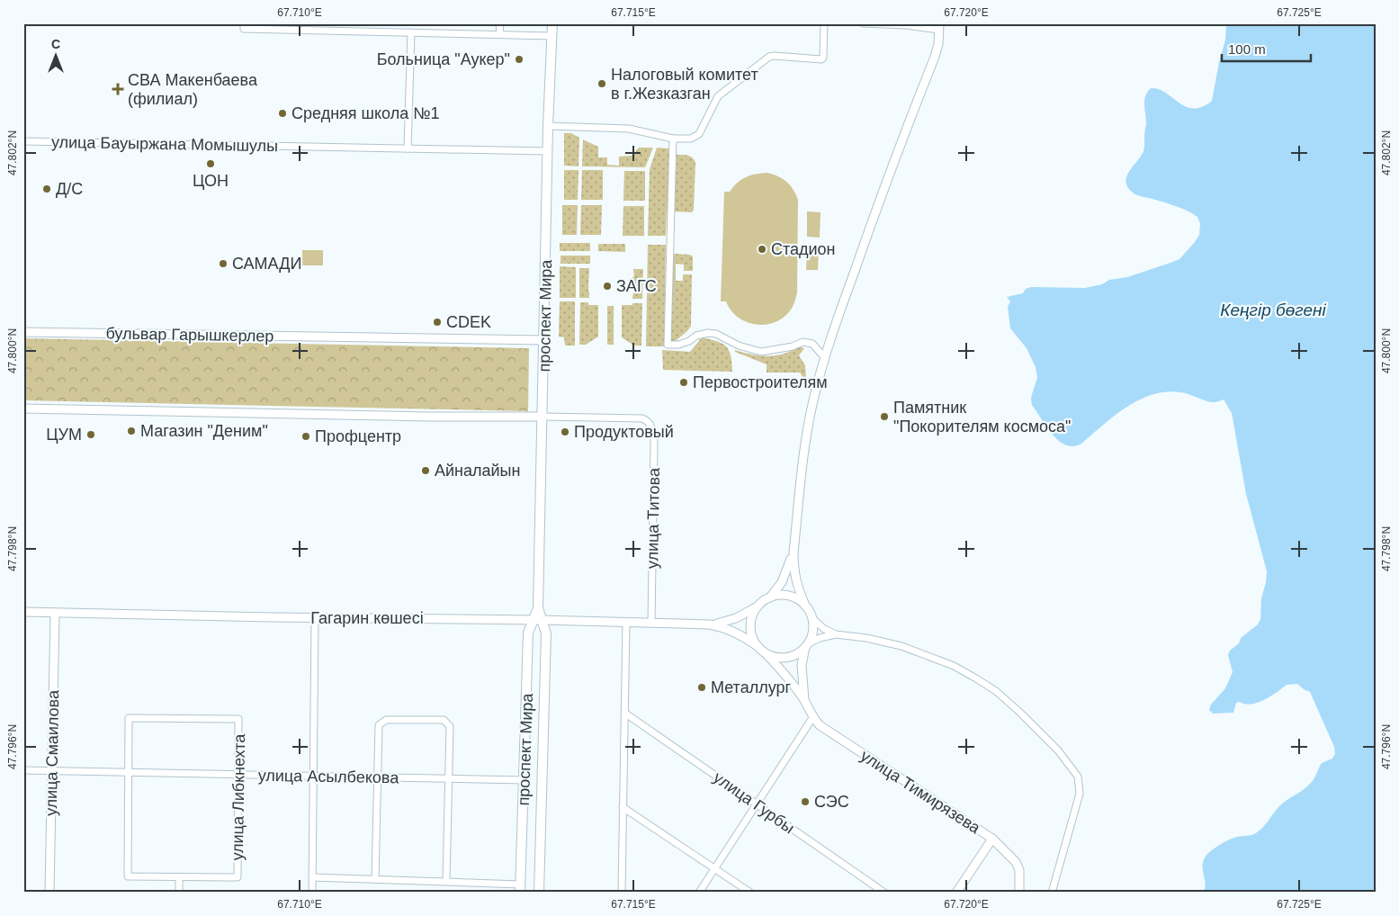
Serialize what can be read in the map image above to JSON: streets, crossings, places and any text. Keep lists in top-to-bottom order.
{
  "streets": {
    "main road": ["проспект Мира"],
    "street": [
      "улица Бауыржана Момышулы",
      "бульвар Гарышкерлер",
      "улица Титова",
      "Гагарин көшесі",
      "улица Смаилова",
      "улица Асылбекова",
      "улица Тимирязева",
      "улица Либкнехта",
      "улица Гурбы"
    ]
  },
  "crossings": [
    ["улица Бауыржана Момышулы", "проспект Мира"],
    ["проспект Мира", "бульвар Гарышкерлер"],
    ["проспект Мира", "улица Титова"],
    ["проспект Мира", "Гагарин көшесі"],
    ["проспект Мира", "улица Асылбекова"],
    ["улица Титова", "Гагарин көшесі"],
    ["Гагарин көшесі", "улица Смаилова"],
    ["улица Смаилова", "улица Асылбекова"],
    ["улица Асылбекова", "улица Либкнехта"]
  ],
  "water": ["Кеңгір бөгені"],
  "places": {
    "other": [
      "Больница \"Аукер\"",
      "Налоговый комитет в г.Жезказган",
      "Средняя школа №1",
      "ЦОН",
      "Д/С",
      "Стадион",
      "САМАДИ",
      "ЗАГС",
      "CDEK",
      "Первостроителям",
      "Памятник \"Покорителям космоса\"",
      "Магазин \"Деним\"",
      "Продуктовый",
      "ЦУМ",
      "Профцентр",
      "Айналайын",
      "Металлург",
      "СЭС"
    ],
    "health": ["СВА Макенбаева (филиал)"]
  },
  "scale_bar": "100 m",
  "north": "top",
  "coordinates": [
    "67.710°E",
    "67.715°E",
    "67.720°E",
    "67.725°E",
    "47.802°N",
    "47.800°N",
    "47.798°N",
    "47.796°N"
  ]
}
